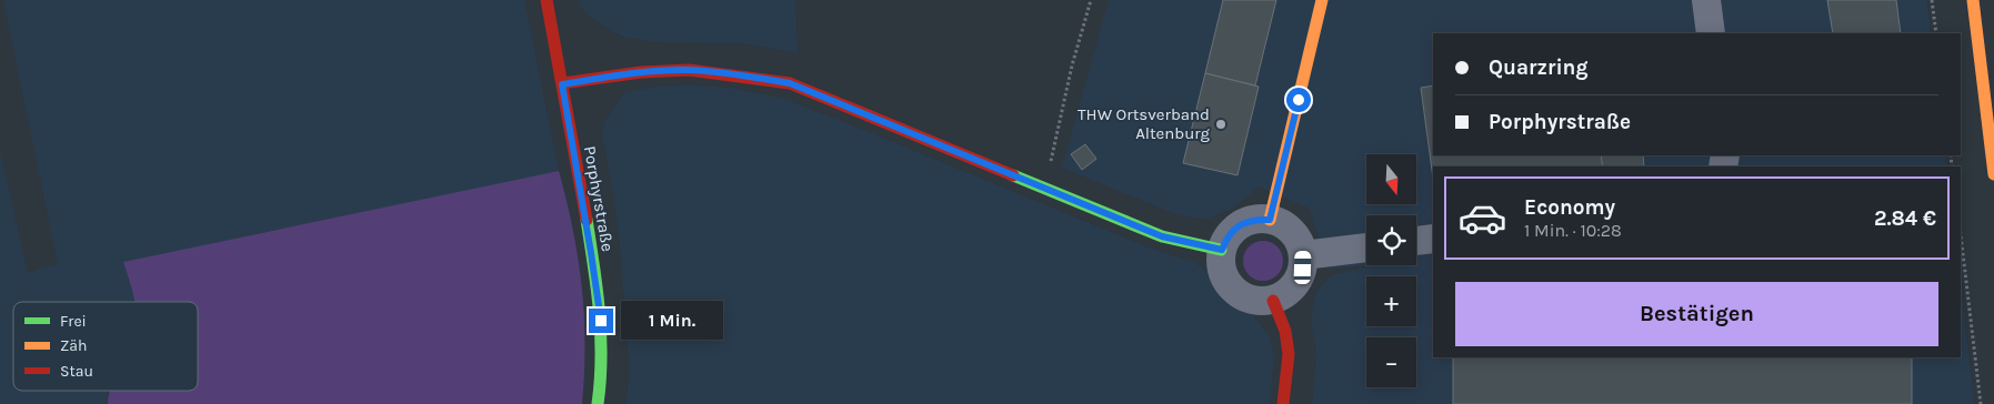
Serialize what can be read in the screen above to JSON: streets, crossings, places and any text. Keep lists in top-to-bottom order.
{
  "streets": {
    "street": ["Porphyrstraße"]
  },
  "places": ["THW Ortsverband Altenburg"],
  "legend": ["Frei", "Zäh", "Stau"],
  "north": "bottom",
  "page": {
    "banner": ["Quarzring", "Porphyrstraße"],
    "map_buttons": ["+", "−"],
    "list": [
      {
        "name": "Economy",
        "note": "1 Min. · 10:28",
        "value": "2.84 €"
      }
    ],
    "buttons": "Bestätigen",
    "bubble": "1 Min."
  }
}
